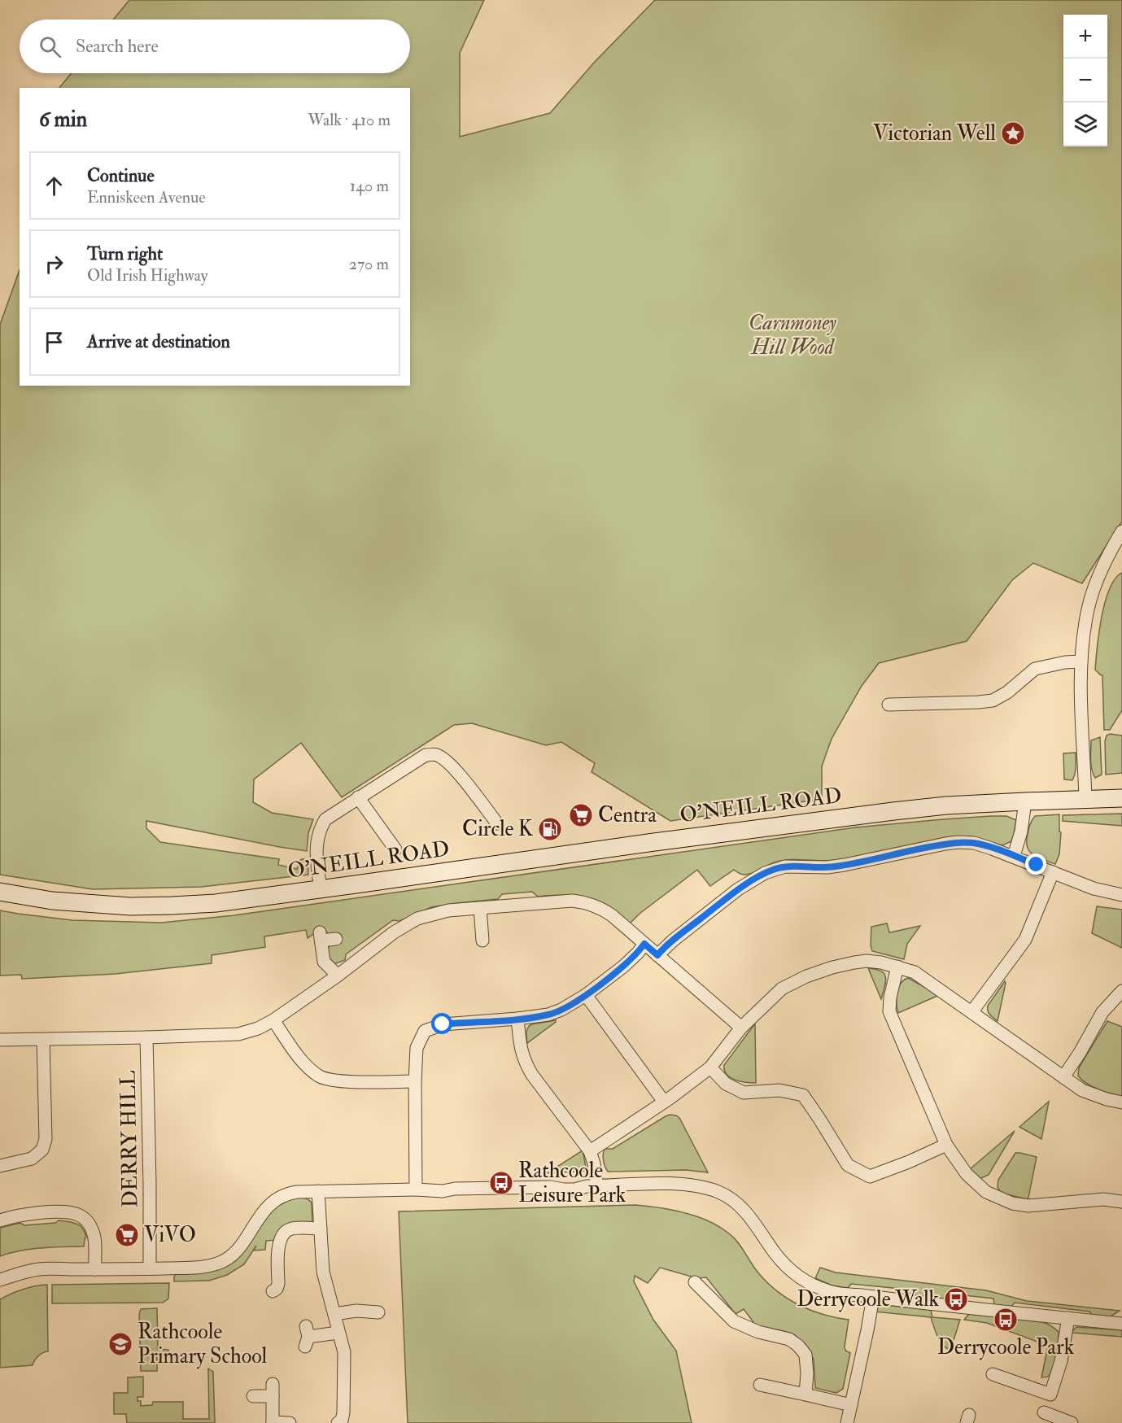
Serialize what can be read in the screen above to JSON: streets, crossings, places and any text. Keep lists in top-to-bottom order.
{
  "streets": {
    "main road": ["O'NEILL ROAD"],
    "street": ["DERRY HILL"]
  },
  "parks": ["Carnmoney Hill Wood"],
  "places": {
    "place": ["Victorian Well"],
    "supermarket": ["Centra", "ViVO"],
    "fuel station": ["Circle K"],
    "bus stop": ["Rathcoole Leisure Park", "Derrycoole Walk", "Derrycoole Park"],
    "school or university": ["Rathcoole Primary School"]
  },
  "page": {
    "map_buttons": ["+", "−"],
    "search": "Search here",
    "heading": ["6 min", "Walk · 410 m"],
    "list": [
      ["Continue", "Enniskeen Avenue", "140 m"],
      ["Turn right", "Old Irish Highway", "270 m"],
      "Arrive at destination"
    ]
  }
}
